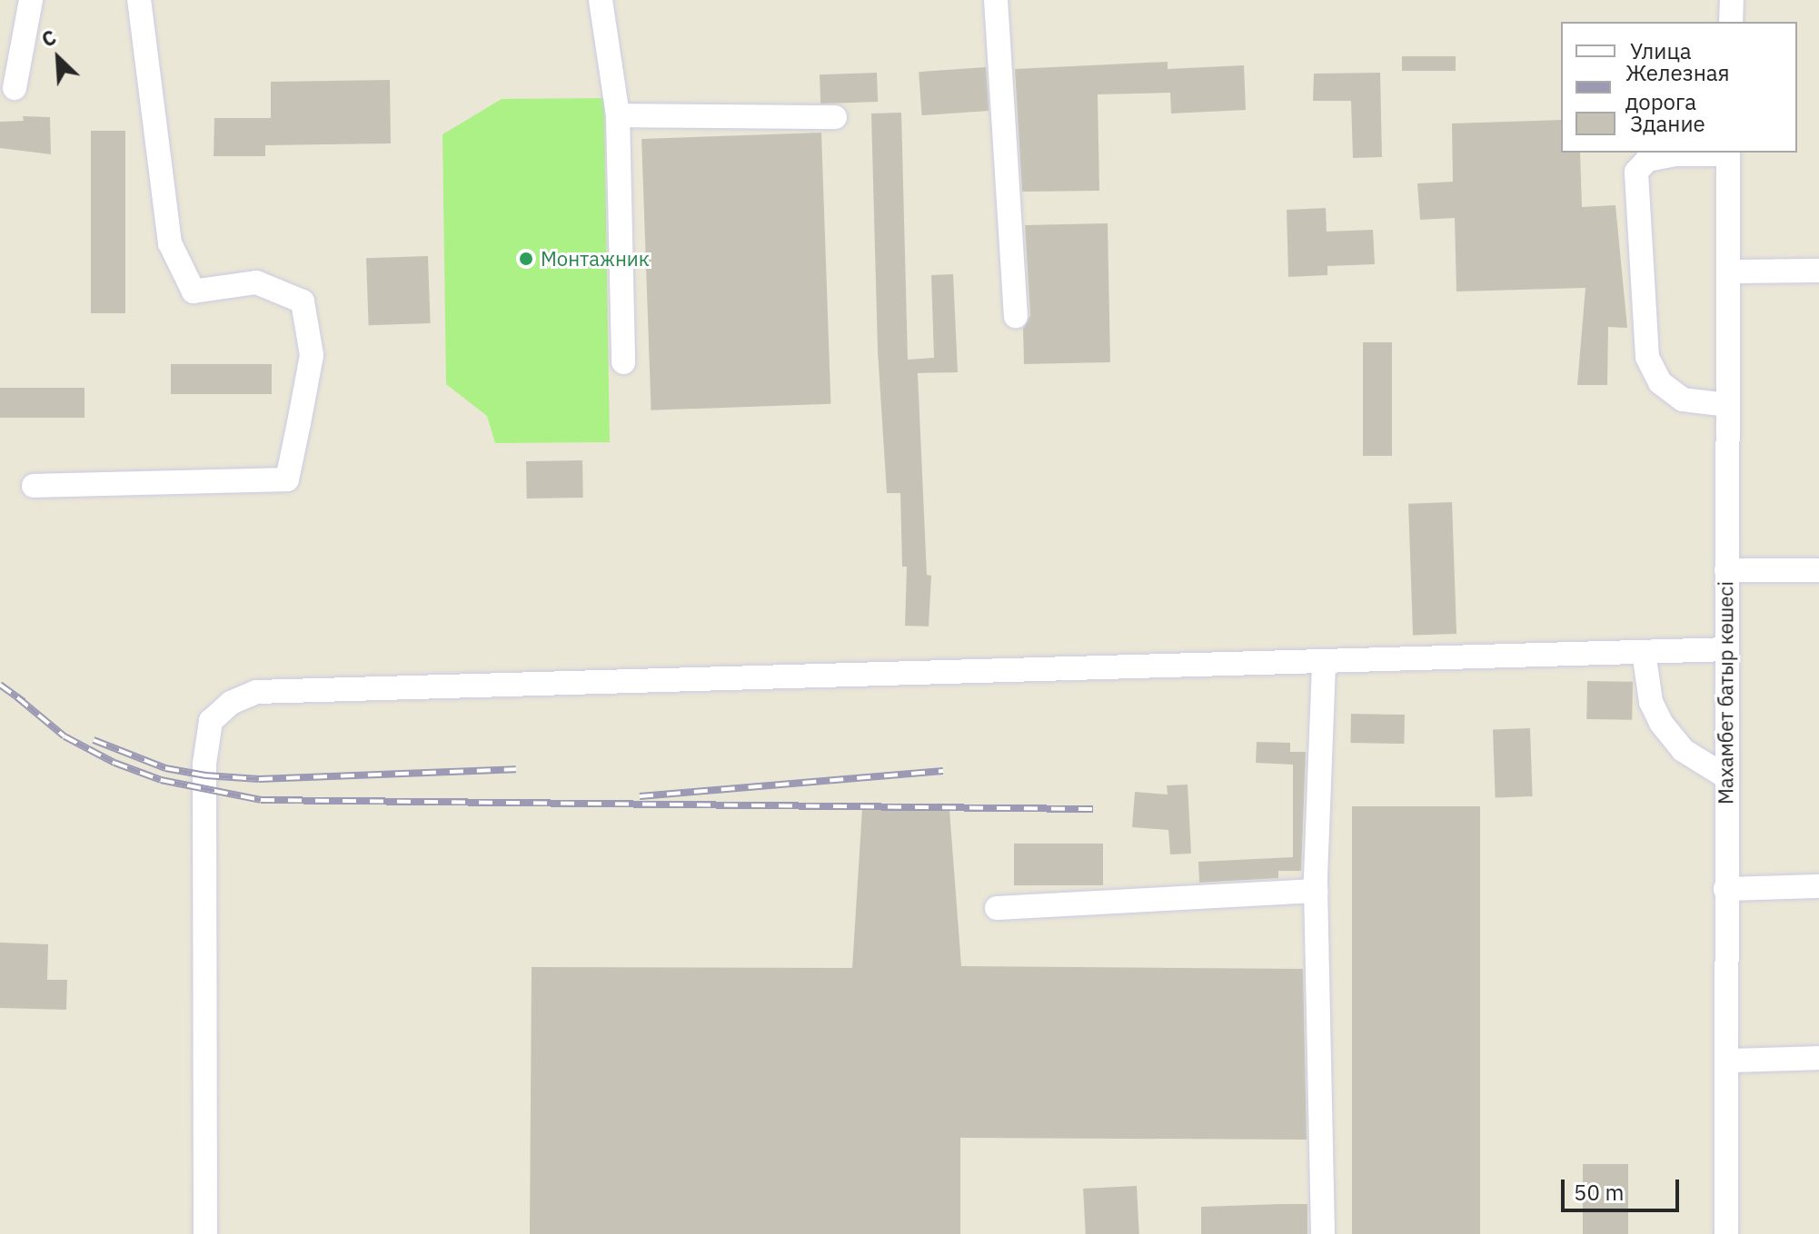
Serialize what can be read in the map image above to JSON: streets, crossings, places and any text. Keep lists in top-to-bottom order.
{
  "streets": {
    "street": ["Махамбет батыр көшесі"]
  },
  "places": ["Монтажник"],
  "legend": ["Улица", "Железная дорога", "Здание"],
  "scale_bar": "50 m",
  "north": "top left"
}
